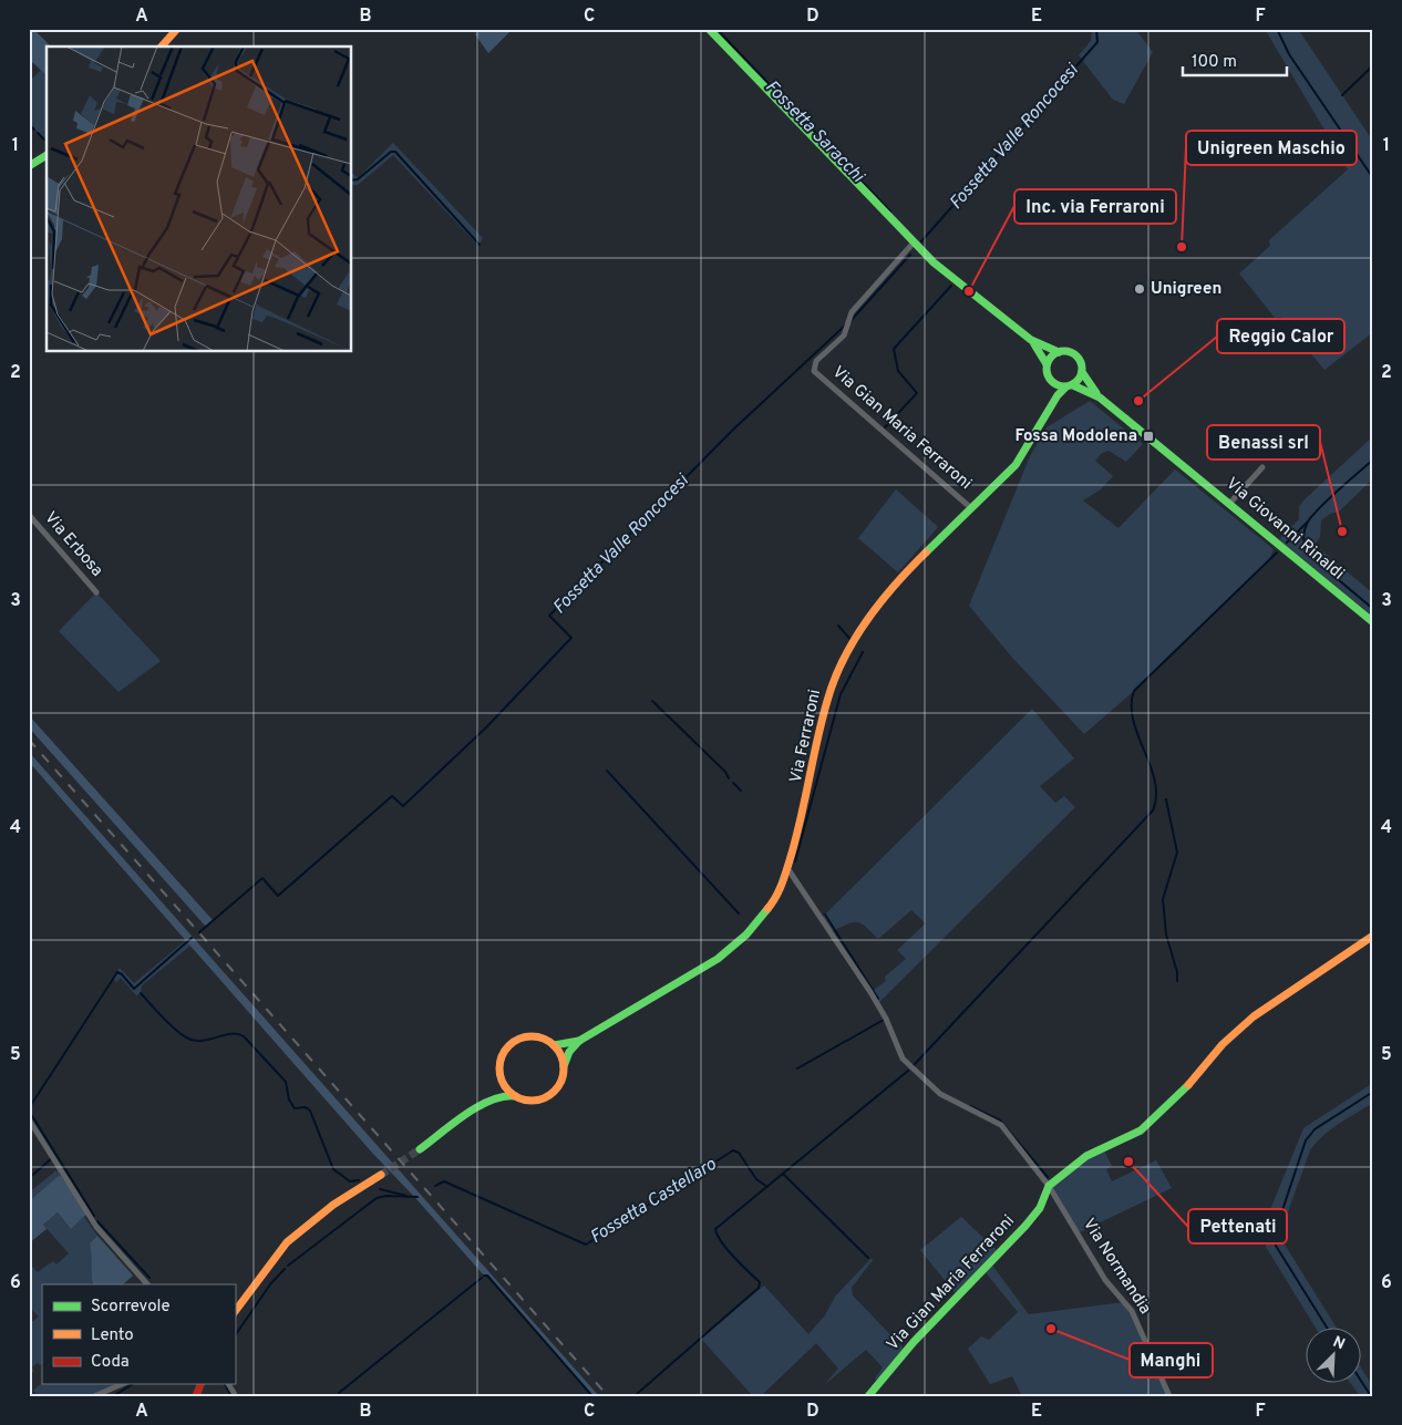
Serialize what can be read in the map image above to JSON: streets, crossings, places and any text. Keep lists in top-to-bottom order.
{
  "streets": {
    "street": [
      "Via Gian Maria Ferraroni",
      "Via Giovanni Rinaldi",
      "Via Erbosa",
      "Via Ferraroni",
      "Via Normandia"
    ]
  },
  "crossings": [
    ["Via Gian Maria Ferraroni", "Via Ferraroni"],
    ["Via Gian Maria Ferraroni", "Via Normandia"],
    ["Via Giovanni Rinaldi", "Via Ferraroni"]
  ],
  "water": ["Fossetta Saracchi", "Fossetta Valle Roncocesi", "Fossetta Castellaro"],
  "places": {
    "other": [
      "Unigreen Maschio",
      "Unigreen",
      "Inc. via Ferraroni",
      "Reggio Calor",
      "Benassi srl",
      "Pettenati",
      "Manghi"
    ],
    "transit": ["Fossa Modolena"]
  },
  "legend": ["Scorrevole", "Lento", "Coda"],
  "scale_bar": "100 m",
  "north": "top right",
  "grid": {
    "columns": [
      "A",
      "B",
      "C",
      "D",
      "E",
      "F"
    ],
    "rows": [
      "1",
      "2",
      "3",
      "4",
      "5",
      "6"
    ]
  }
}
